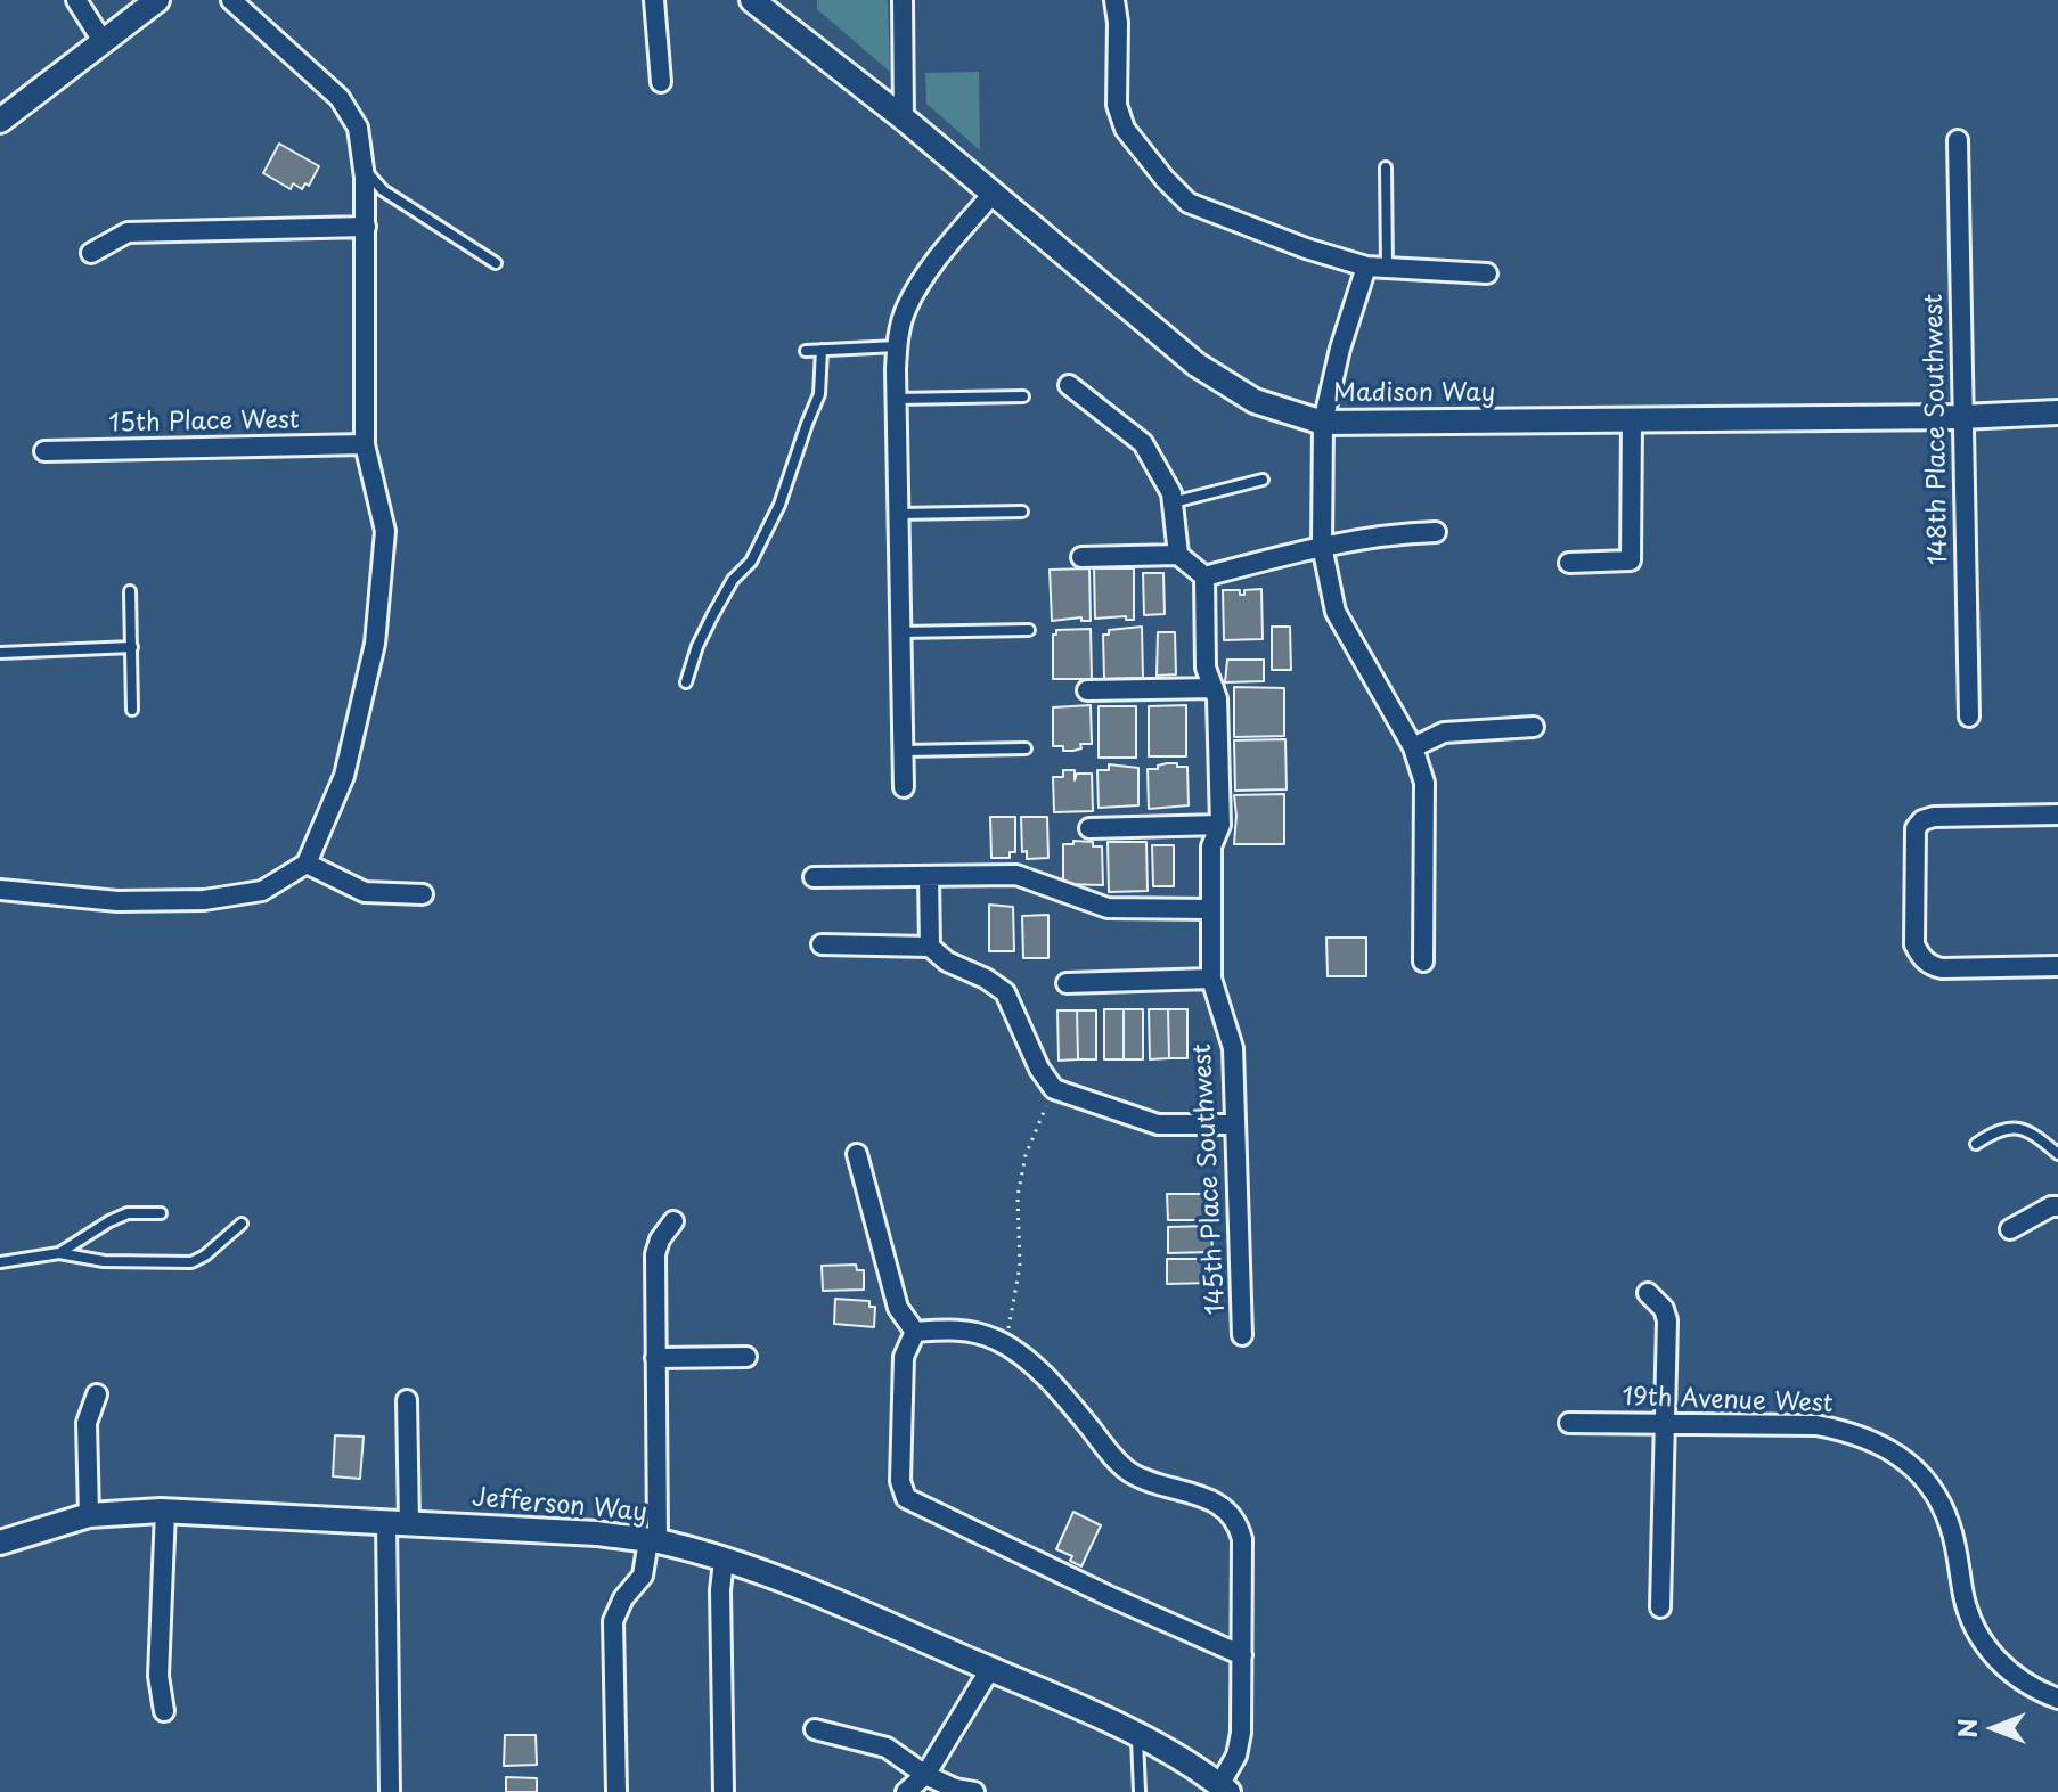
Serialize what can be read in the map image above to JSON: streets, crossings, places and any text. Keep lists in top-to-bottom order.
{
  "streets": {
    "street": [
      "Madison Way",
      "15th Place West",
      "148th Place Southwest",
      "145th Place Southwest",
      "19th Avenue West",
      "Jefferson Way"
    ]
  },
  "crossings": [
    ["Madison Way", "148th Place Southwest"]
  ],
  "north": "left"
}
